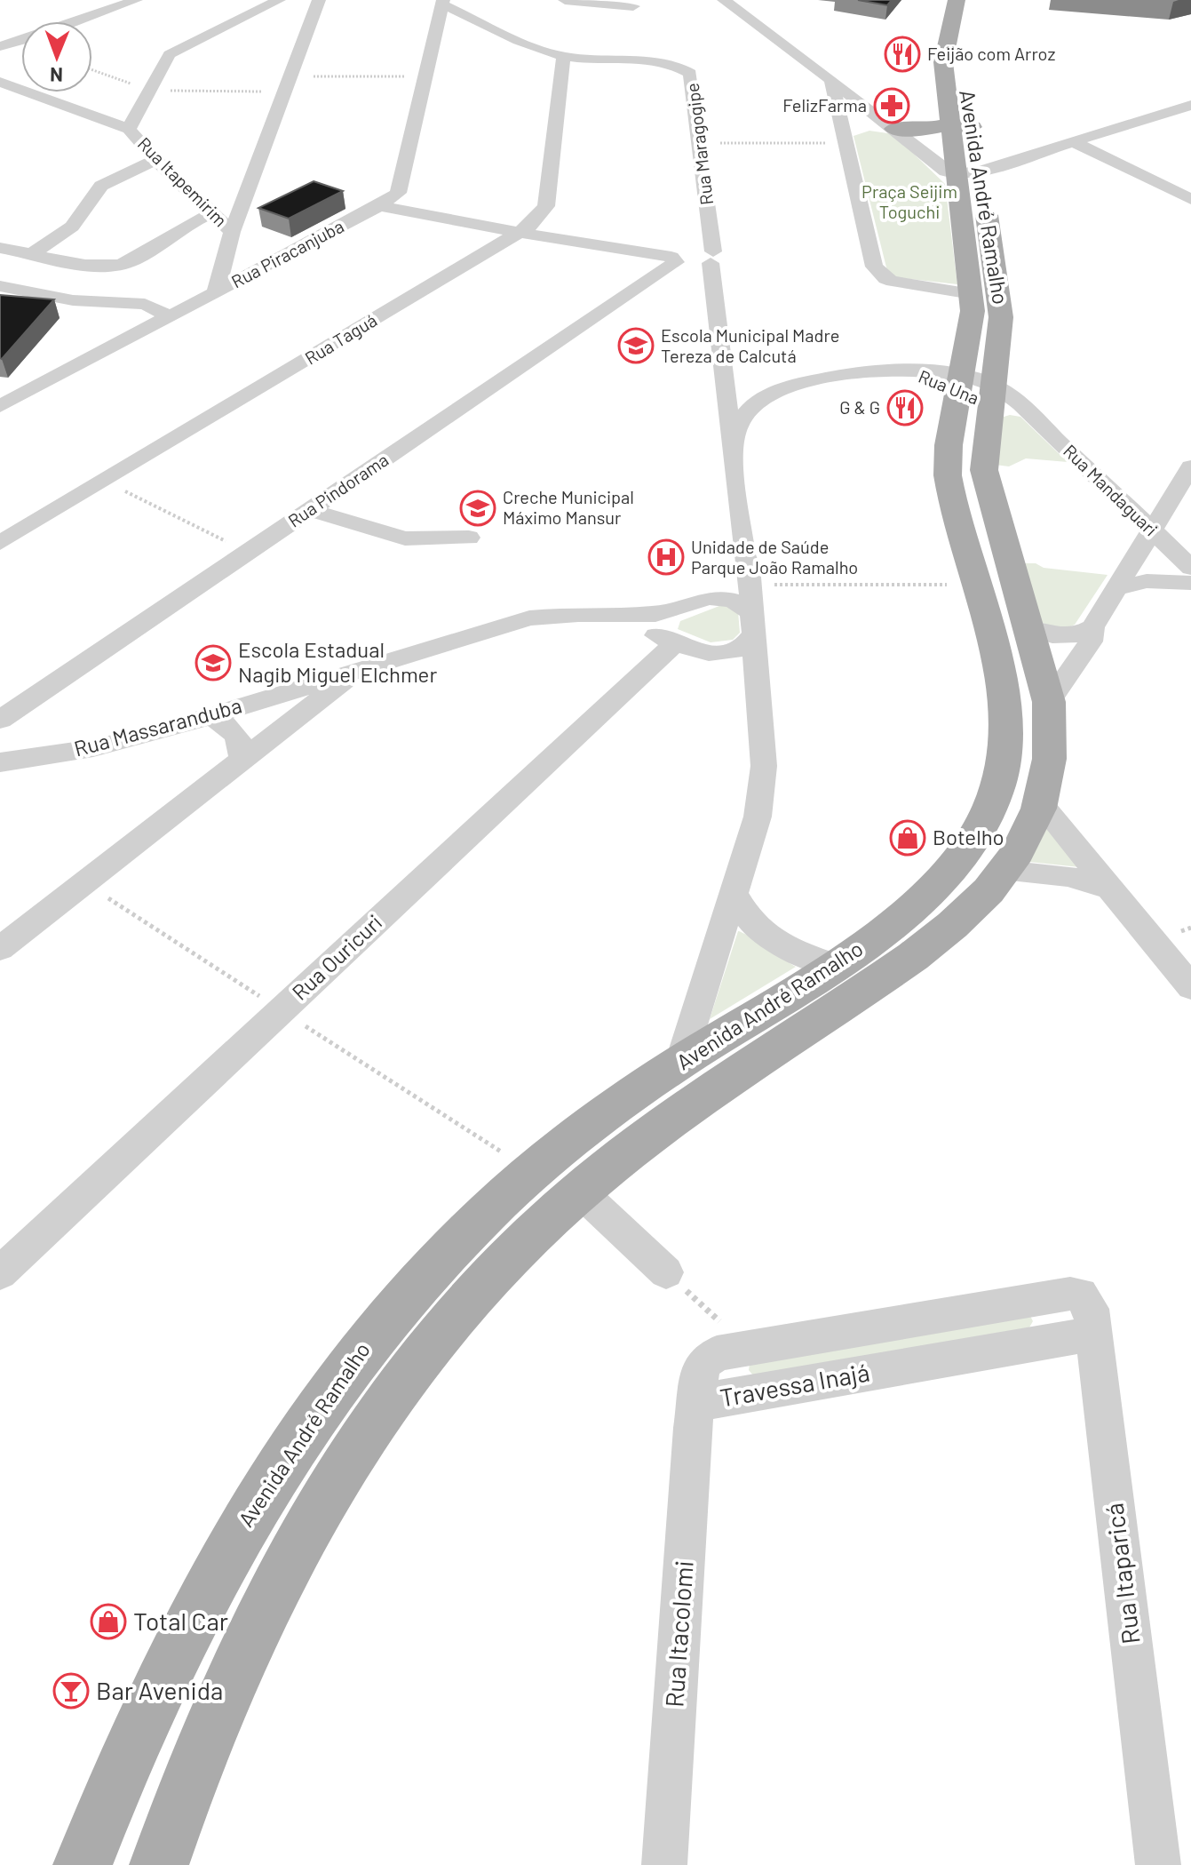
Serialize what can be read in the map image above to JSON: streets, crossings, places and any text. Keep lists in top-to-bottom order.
{
  "streets": {
    "main road": ["Avenida André Ramalho"],
    "street": [
      "Rua Maragogipe",
      "Rua Itapemirim",
      "Rua Piracanjuba",
      "Rua Taguá",
      "Rua Una",
      "Rua Pindorama",
      "Rua Mandaguari",
      "Rua Massaranduba",
      "Rua Ouricuri",
      "Travessa Inajá",
      "Rua Itaparicá",
      "Rua Itacolomi"
    ]
  },
  "crossings": [
    ["Rua Maragogipe", "Avenida André Ramalho"],
    ["Rua Maragogipe", "Rua Piracanjuba"],
    ["Rua Maragogipe", "Rua Taguá"],
    ["Rua Maragogipe", "Rua Una"],
    ["Rua Maragogipe", "Rua Pindorama"],
    ["Avenida André Ramalho", "Rua Una"],
    ["Avenida André Ramalho", "Rua Mandaguari"],
    ["Rua Una", "Rua Mandaguari"],
    ["Rua Massaranduba", "Rua Ouricuri"],
    ["Travessa Inajá", "Rua Itaparicá"],
    ["Travessa Inajá", "Rua Itacolomi"]
  ],
  "parks": ["Praça Seijim Toguchi"],
  "places": {
    "restaurant": ["Feijão com Arroz", "G & G"],
    "pharmacy": ["FelizFarma"],
    "school or university": ["Escola Municipal Madre Tereza de Calcutá", "Creche Municipal Máximo Mansur", "Escola Estadual Nagib Miguel Elchmer"],
    "hospital": ["Unidade de Saúde Parque João Ramalho"],
    "shop": ["Botelho", "Total Car"],
    "bar": ["Bar Avenida"]
  },
  "north": "bottom"
}
